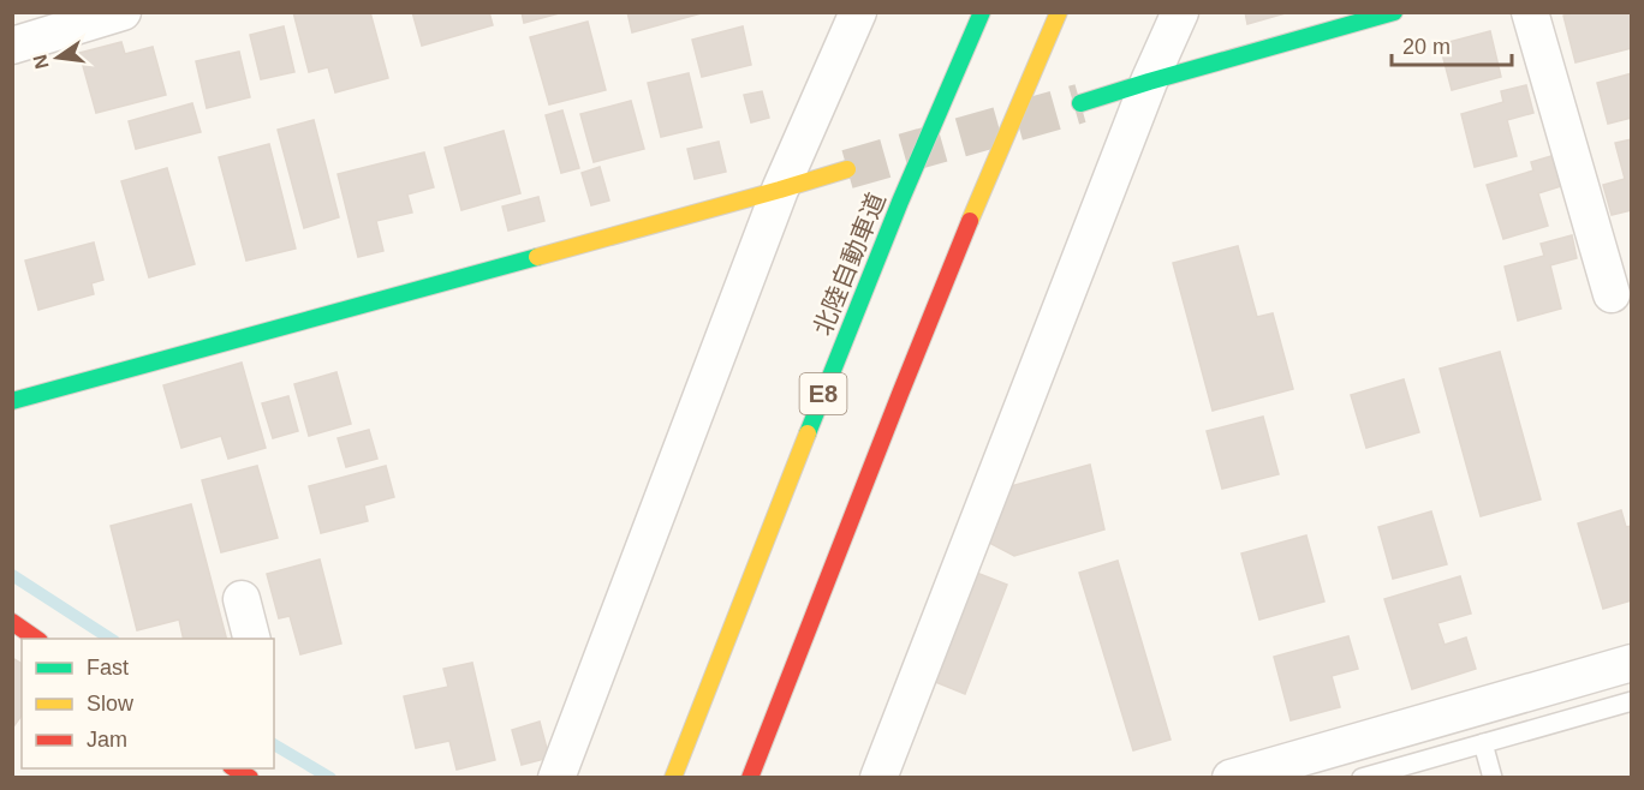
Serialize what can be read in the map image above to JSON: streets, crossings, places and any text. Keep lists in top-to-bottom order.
{
  "streets": {
    "main road": ["北陸自動車道", "E8"]
  },
  "legend": ["Fast", "Slow", "Jam"],
  "scale_bar": "20 m",
  "north": "left"
}
